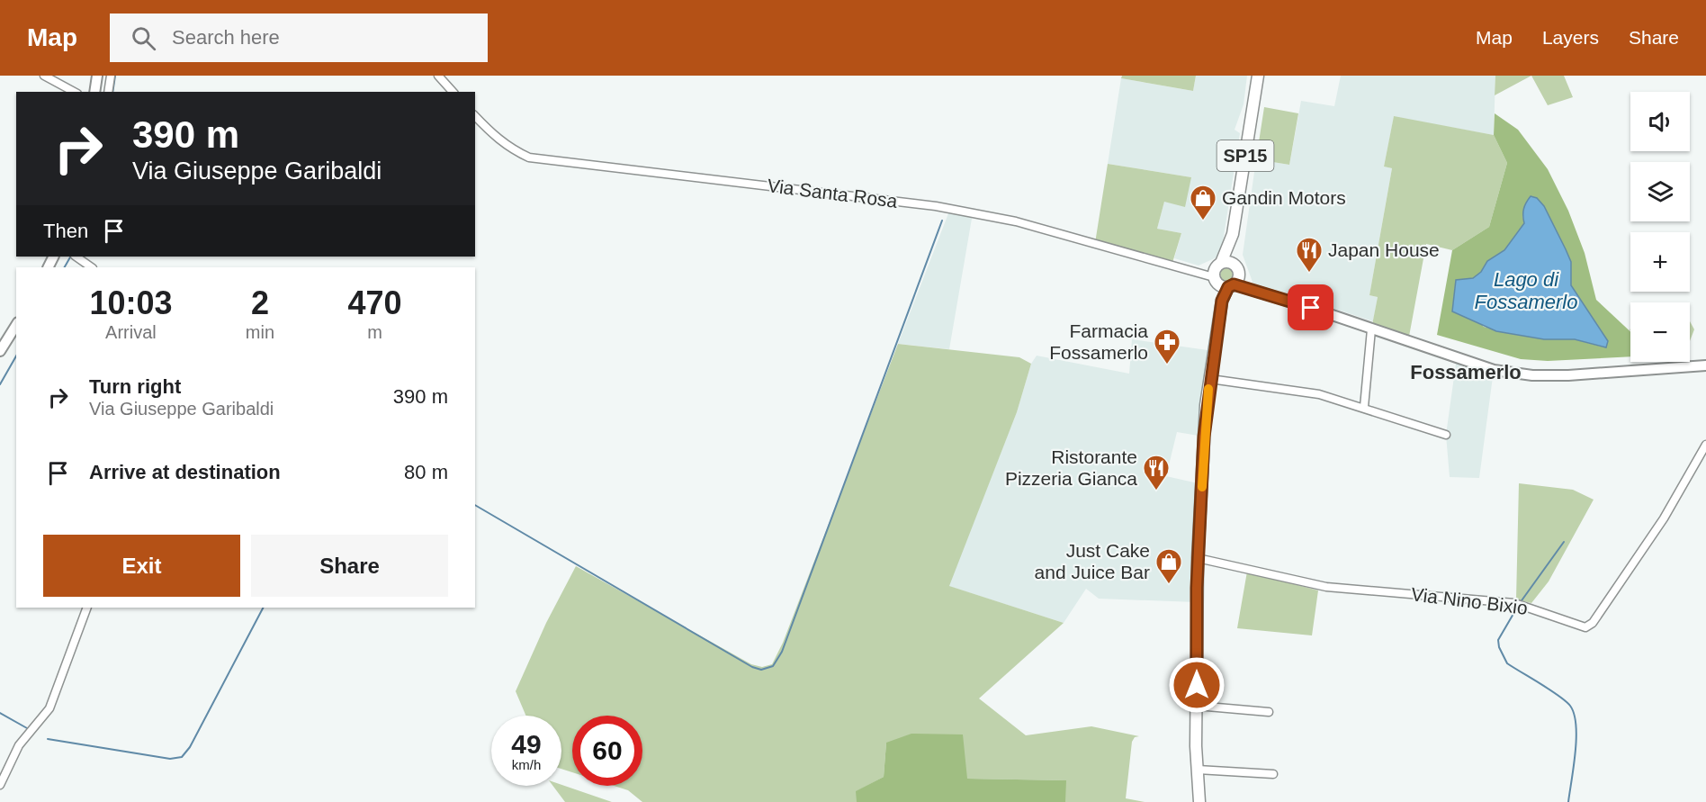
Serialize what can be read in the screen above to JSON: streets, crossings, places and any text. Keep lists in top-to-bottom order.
{
  "streets": {
    "main road": ["SP15"],
    "street": ["Via Santa Rosa", "Via Nino Bixio"]
  },
  "crossings": [
    ["SP15", "Via Santa Rosa"]
  ],
  "districts": ["Fossamerlo"],
  "water": ["Lago di Fossamerlo"],
  "places": {
    "shop": ["Gandin Motors", "Just Cake and Juice Bar"],
    "restaurant": ["Japan House", "Ristorante Pizzeria Gianca"],
    "pharmacy": ["Farmacia Fossamerlo"]
  },
  "page": {
    "header": "Map",
    "search": "Search here",
    "nav": ["Map", "Layers", "Share"],
    "map_buttons": ["+", "−"],
    "turn": ["390 m", "Via Giuseppe Garibaldi"],
    "then": "Then",
    "eta": [
      "10:03",
      "Arrival",
      "2",
      "min",
      "470",
      "m"
    ],
    "list": [
      {
        "name": "Turn right",
        "note": "Via Giuseppe Garibaldi",
        "value": "390 m"
      },
      {
        "name": "Arrive at destination",
        "value": "80 m"
      }
    ],
    "buttons": ["Exit", "Share"],
    "speed": "49 km/h",
    "limit": "60"
  }
}
